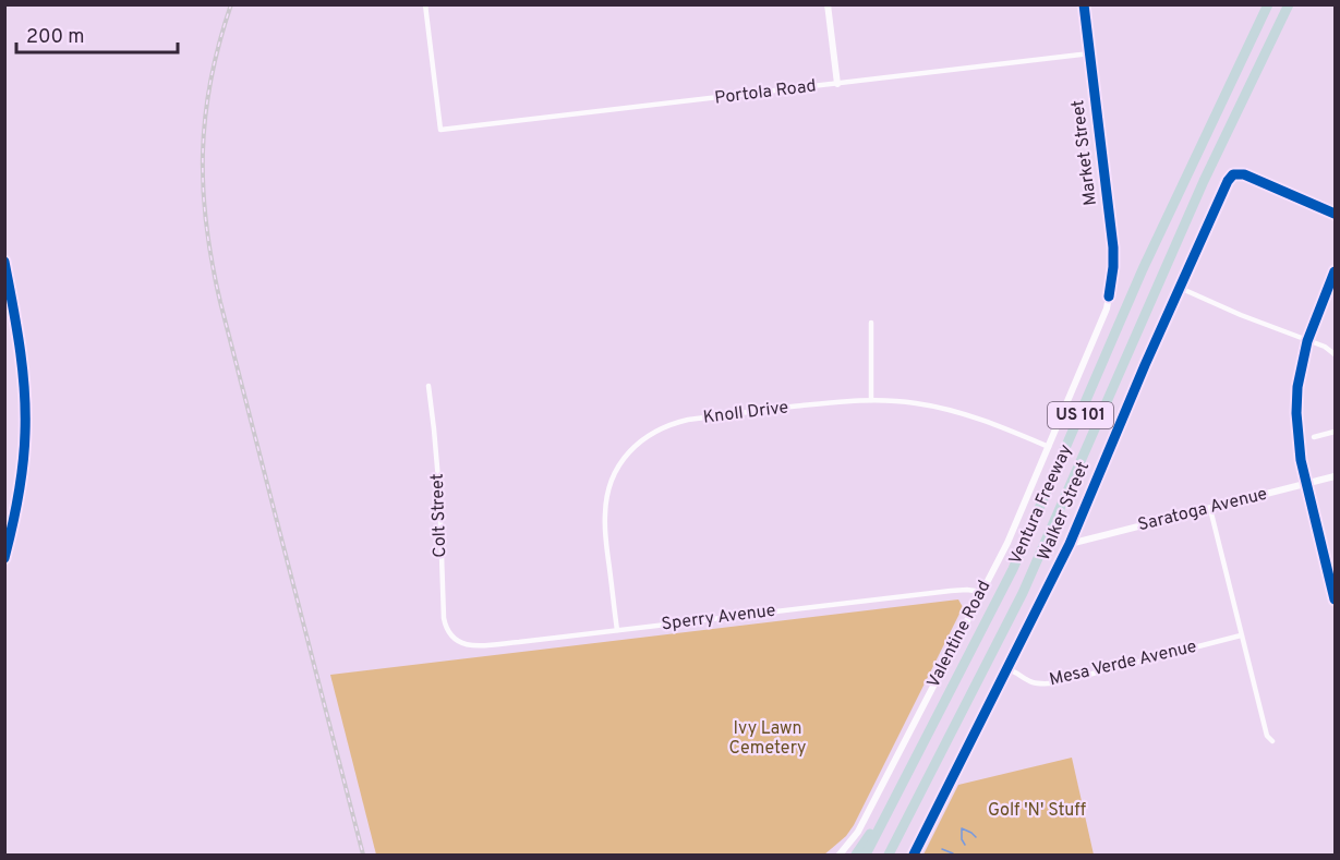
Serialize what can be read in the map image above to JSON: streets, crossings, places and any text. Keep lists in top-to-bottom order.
{
  "streets": {
    "highway": ["US 101", "Ventura Freeway"],
    "street": [
      "Portola Road",
      "Market Street",
      "Knoll Drive",
      "Saratoga Avenue",
      "Walker Street",
      "Colt Street",
      "Sperry Avenue",
      "Valentine Road",
      "Mesa Verde Avenue"
    ]
  },
  "crossings": [
    ["Portola Road", "Market Street"],
    ["Market Street", "Valentine Road"],
    ["Knoll Drive", "Sperry Avenue"],
    ["Knoll Drive", "Valentine Road"],
    ["Saratoga Avenue", "Walker Street"],
    ["Walker Street", "Mesa Verde Avenue"],
    ["Colt Street", "Sperry Avenue"],
    ["Sperry Avenue", "Valentine Road"]
  ],
  "parks": ["Ivy Lawn Cemetery", "Golf 'N' Stuff"],
  "scale_bar": "200 m"
}
